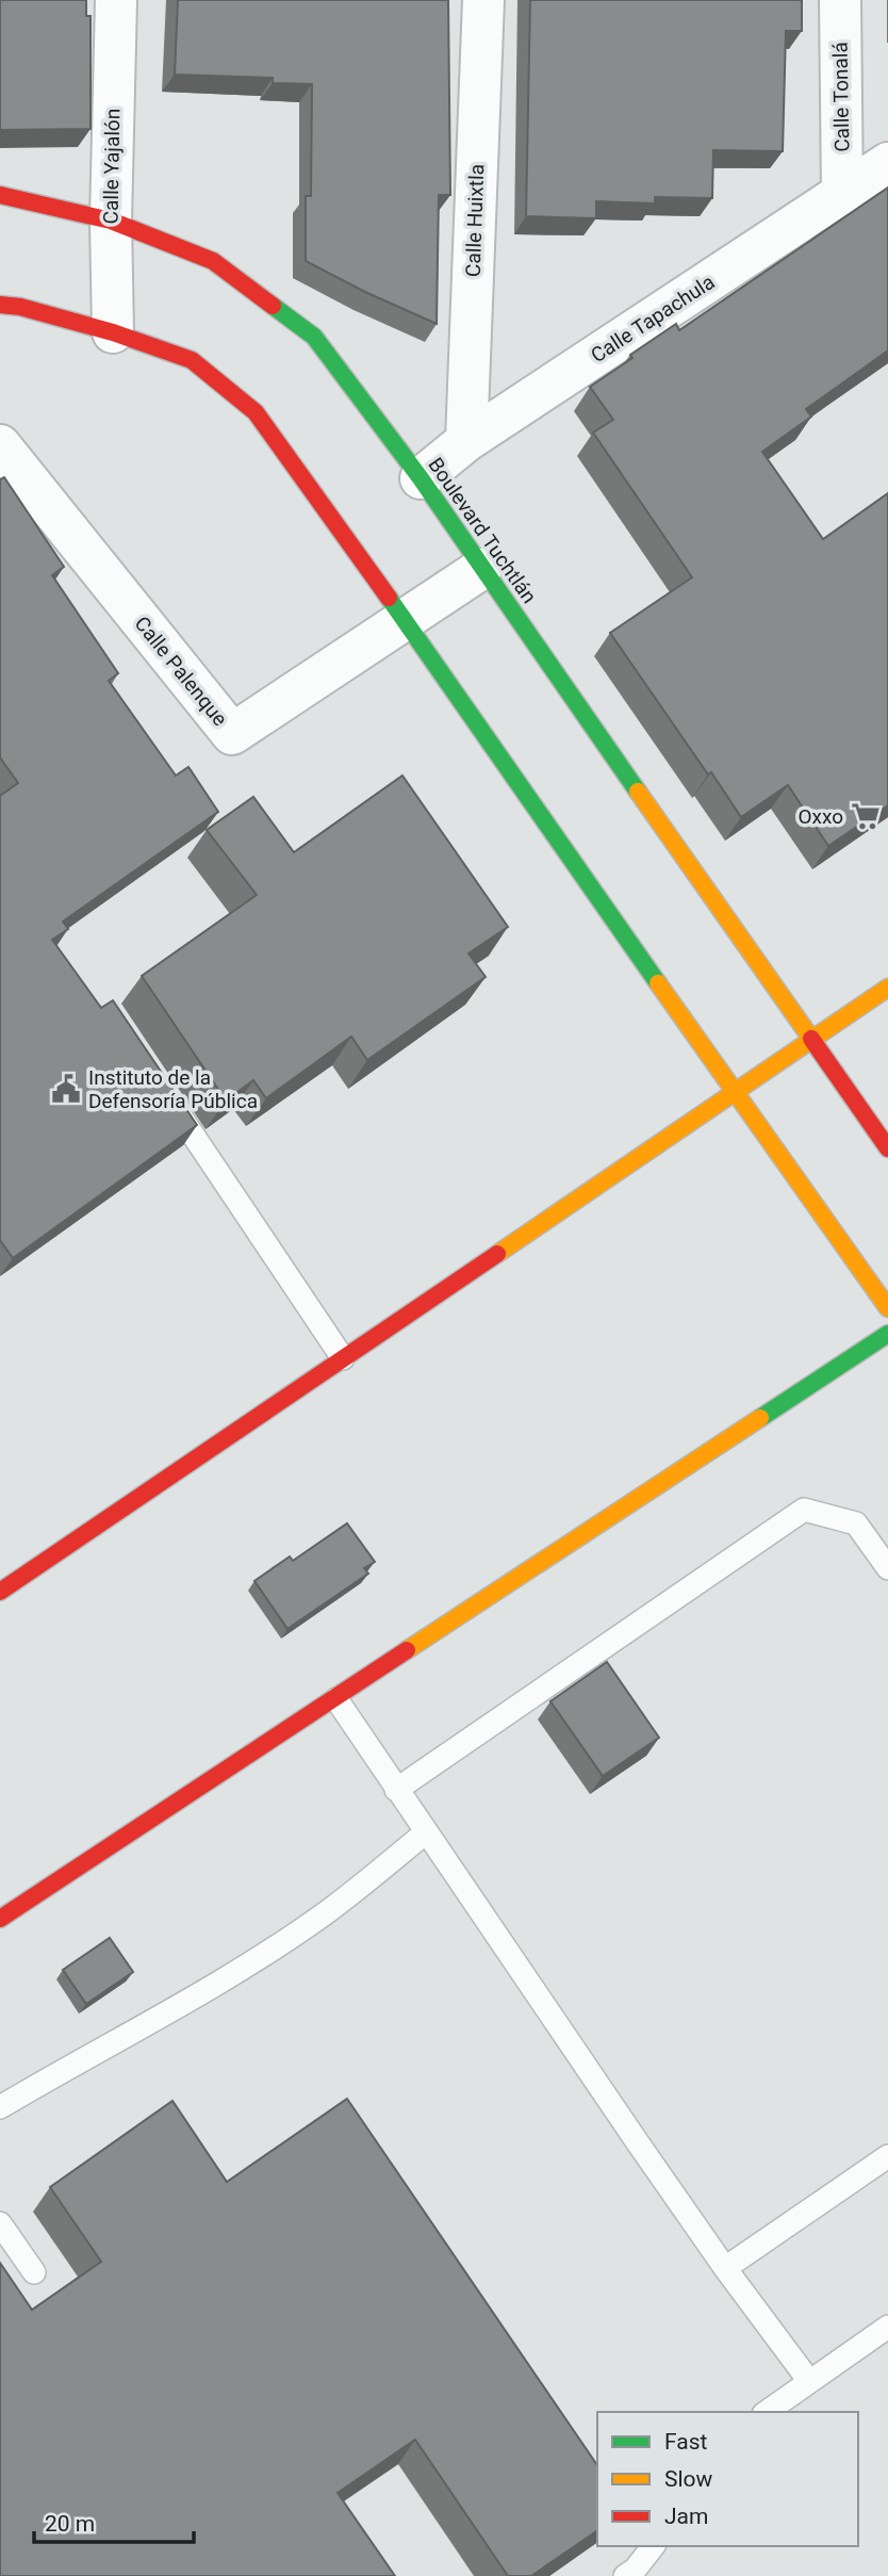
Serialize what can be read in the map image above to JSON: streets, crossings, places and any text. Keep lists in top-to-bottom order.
{
  "streets": {
    "street": [
      "Calle Tonalá",
      "Calle Yajalón",
      "Calle Huixtla",
      "Calle Tapachula",
      "Boulevard Tuchtlán",
      "Calle Palenque"
    ]
  },
  "crossings": [
    ["Calle Tonalá", "Calle Tapachula"],
    ["Calle Yajalón", "Boulevard Tuchtlán"],
    ["Calle Huixtla", "Calle Tapachula"],
    ["Calle Tapachula", "Boulevard Tuchtlán"],
    ["Boulevard Tuchtlán", "Calle Palenque"]
  ],
  "places": {
    "supermarket": ["Oxxo"],
    "public building": ["Instituto de la Defensoría Pública"]
  },
  "legend": ["Fast", "Slow", "Jam"],
  "scale_bar": "20 m"
}
